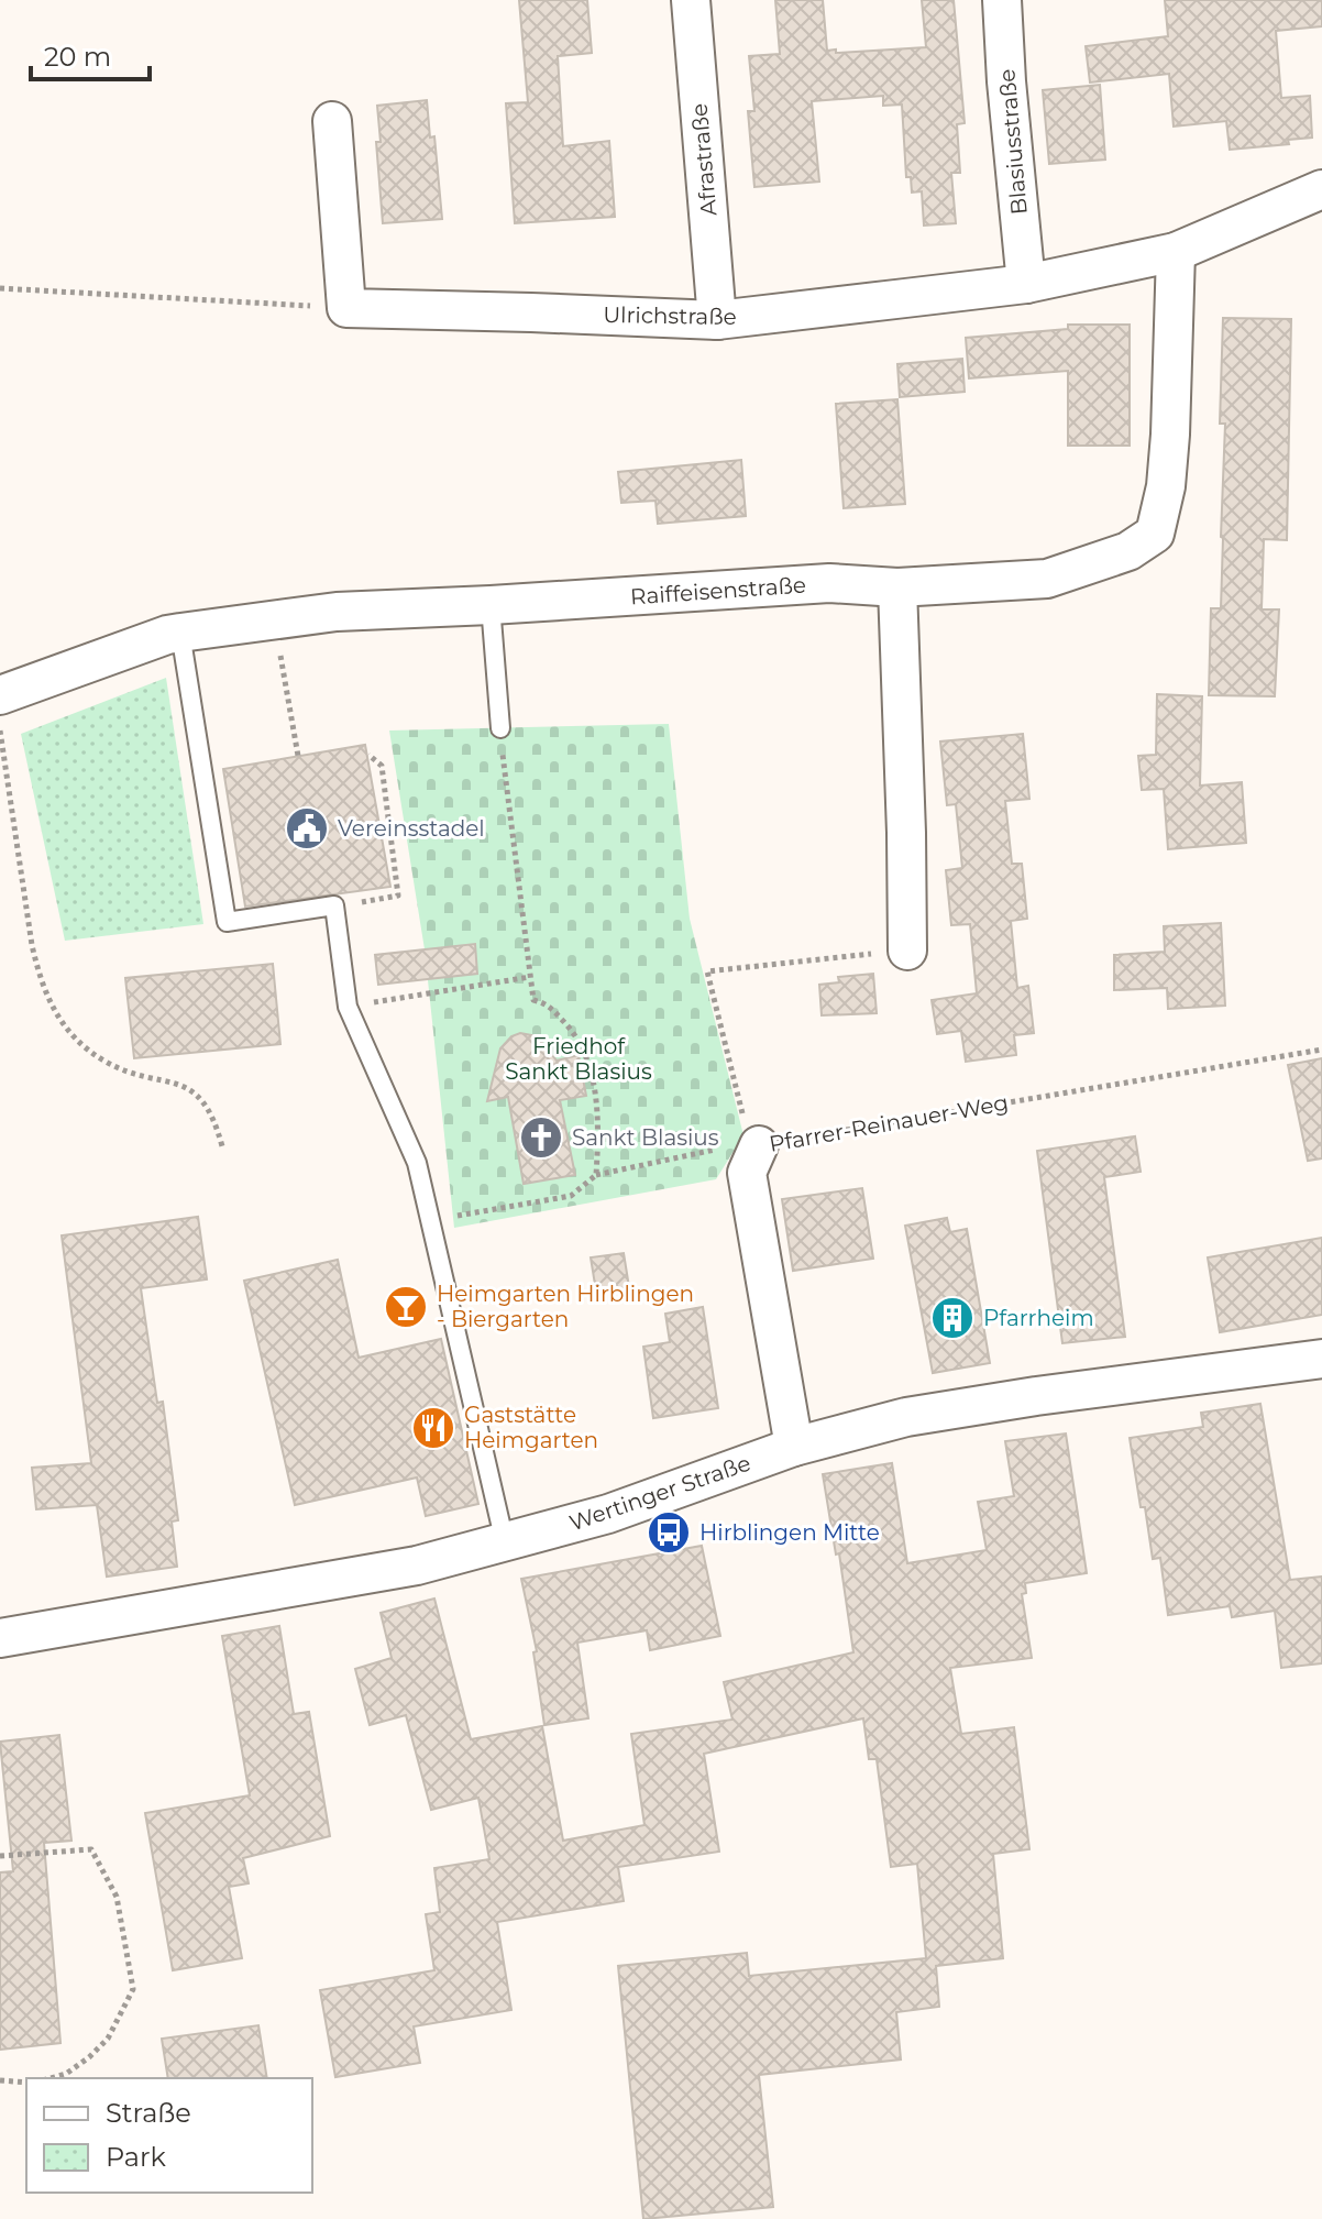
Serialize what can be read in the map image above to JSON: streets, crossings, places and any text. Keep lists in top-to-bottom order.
{
  "streets": {
    "street": [
      "Blasiusstraße",
      "Afrastraße",
      "Ulrichstraße",
      "Raiffeisenstraße",
      "Pfarrer-Reinauer-Weg",
      "Wertinger Straße"
    ]
  },
  "crossings": [
    ["Blasiusstraße", "Ulrichstraße"],
    ["Afrastraße", "Ulrichstraße"],
    ["Ulrichstraße", "Raiffeisenstraße"],
    ["Pfarrer-Reinauer-Weg", "Wertinger Straße"]
  ],
  "parks": ["Friedhof Sankt Blasius"],
  "places": {
    "public building": ["Vereinsstadel"],
    "church": ["Sankt Blasius"],
    "bar": ["Heimgarten Hirblingen - Biergarten"],
    "building": ["Pfarrheim"],
    "restaurant": ["Gaststätte Heimgarten"],
    "bus stop": ["Hirblingen Mitte"]
  },
  "legend": ["Straße", "Park"],
  "scale_bar": "20 m"
}
